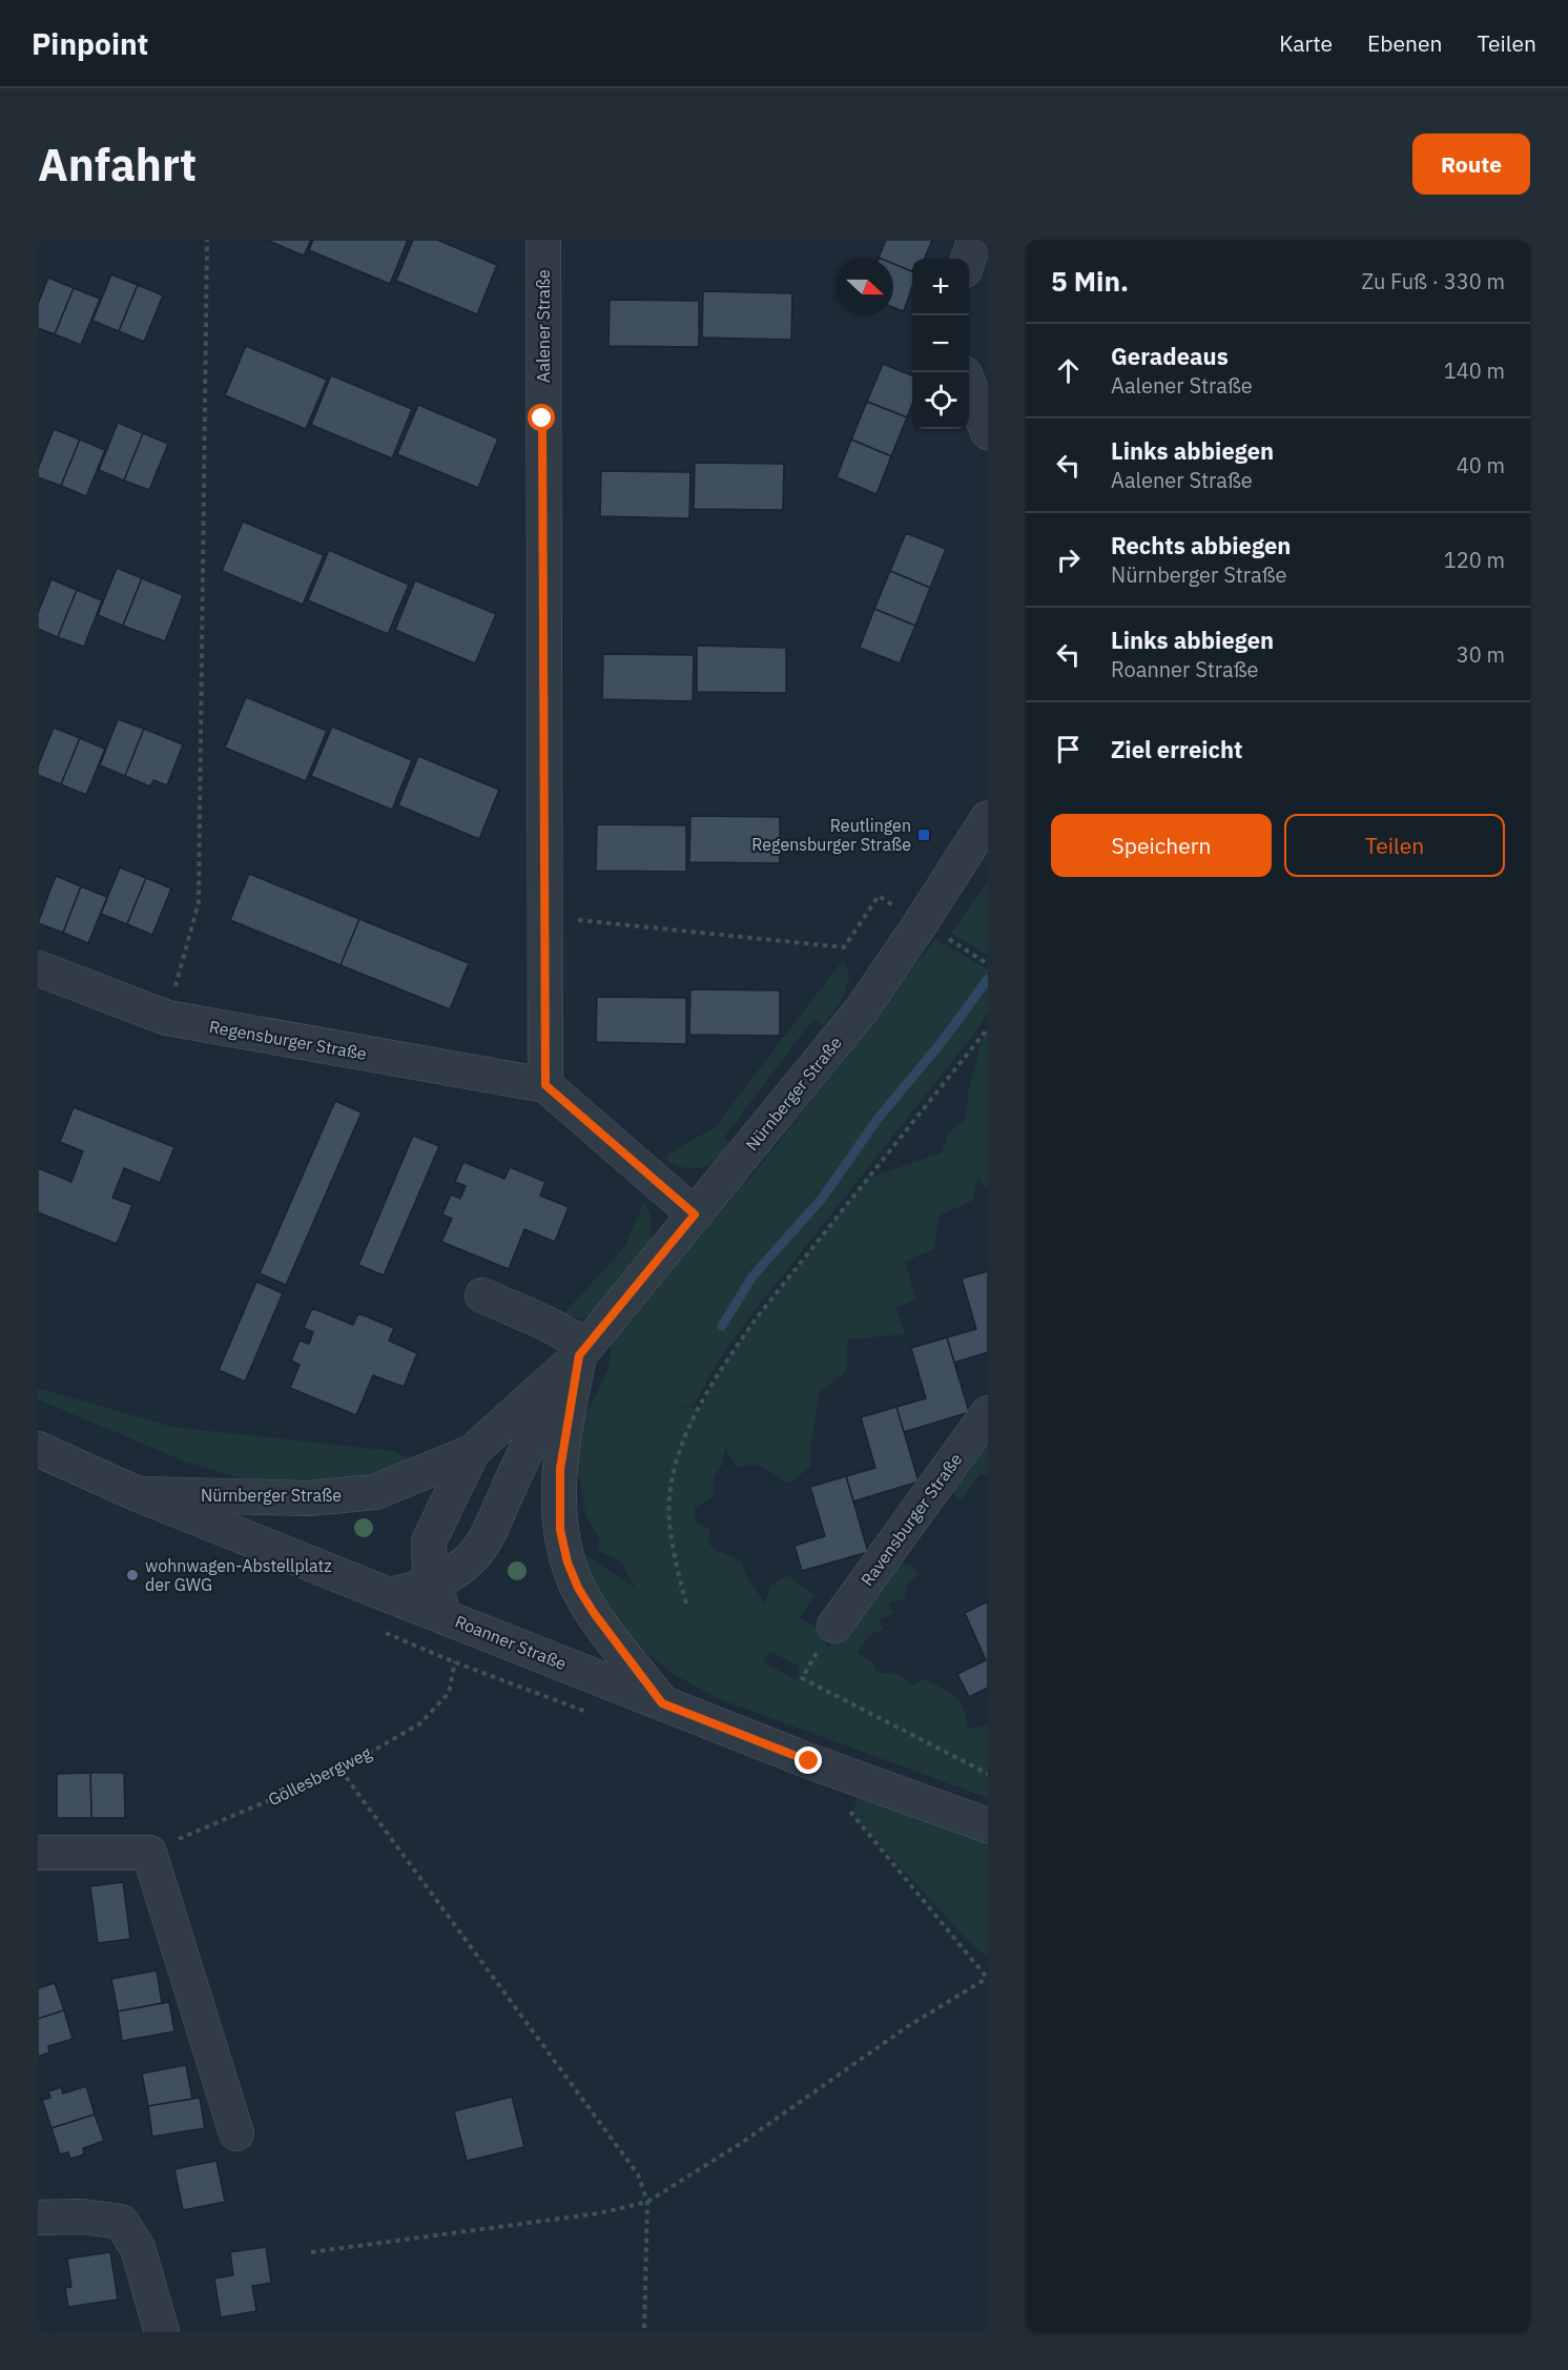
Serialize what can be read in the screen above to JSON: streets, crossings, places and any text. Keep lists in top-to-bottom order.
{
  "streets": {
    "street": [
      "Aalener Straße",
      "Regensburger Straße",
      "Nürnberger Straße",
      "Ravensburger Straße",
      "Roanner Straße"
    ],
    "path": ["Göllesbergweg"]
  },
  "crossings": [
    ["Aalener Straße", "Regensburger Straße"],
    ["Nürnberger Straße", "Roanner Straße"]
  ],
  "places": {
    "transit": ["Reutlingen Regensburger Straße"],
    "other": ["wohnwagen-Abstellplatz der GWG"]
  },
  "north": "right",
  "page": {
    "header": "Pinpoint",
    "nav": ["Karte", "Ebenen", "Teilen"],
    "buttons": [
      "Route",
      ["Speichern", "Teilen"]
    ],
    "title": "Anfahrt",
    "heading": ["5 Min.", "Zu Fuß · 330 m"],
    "map_buttons": ["+", "−"],
    "list": [
      ["Geradeaus", "Aalener Straße", "140 m"],
      ["Links abbiegen", "Aalener Straße", "40 m"],
      ["Rechts abbiegen", "Nürnberger Straße", "120 m"],
      ["Links abbiegen", "Roanner Straße", "30 m"],
      "Ziel erreicht"
    ]
  }
}
